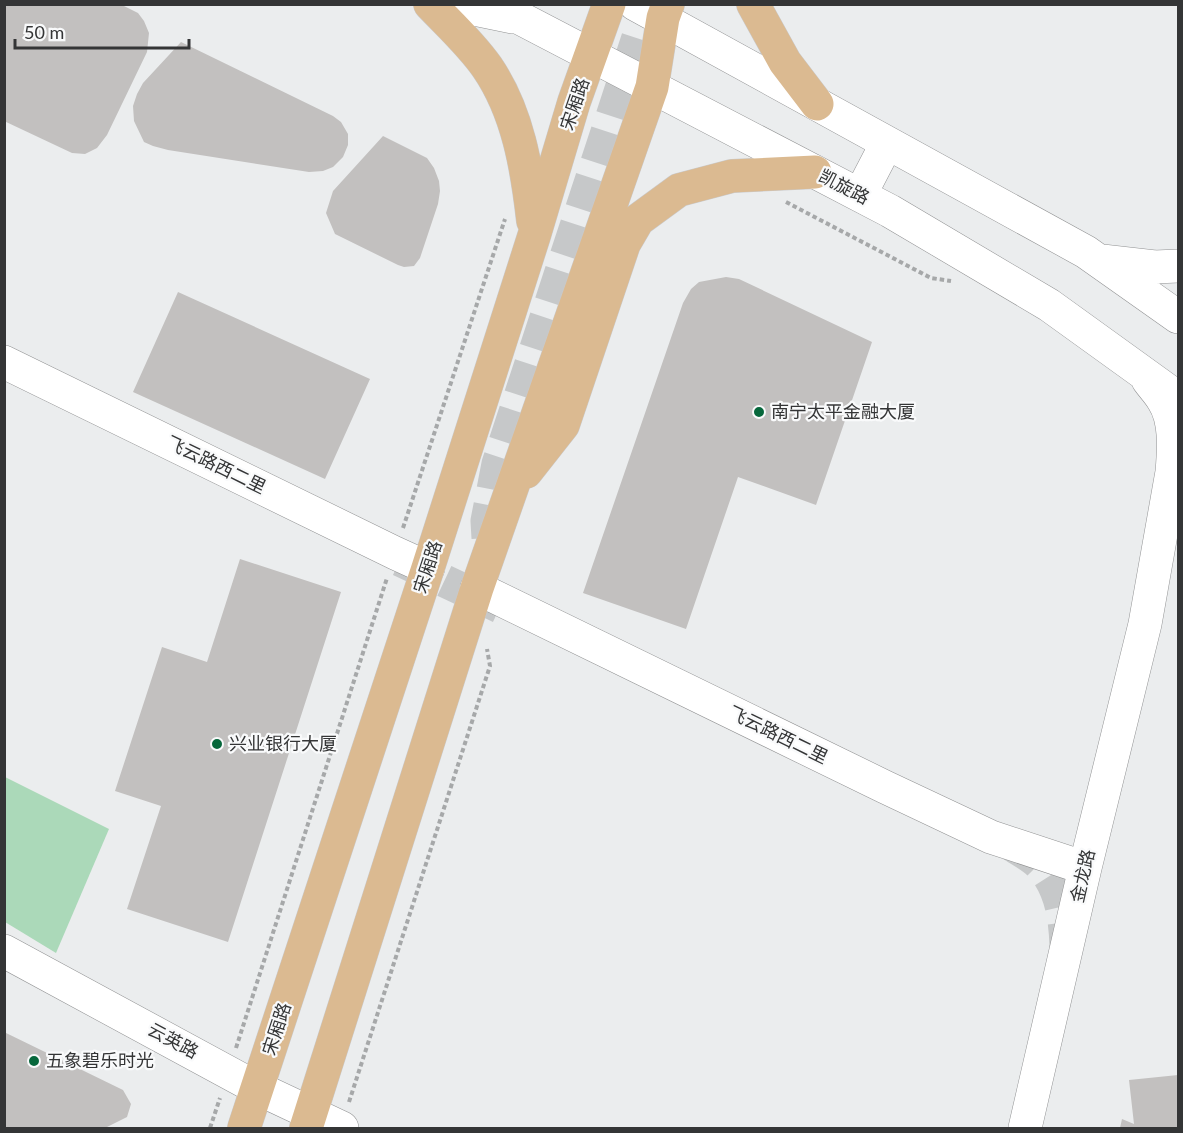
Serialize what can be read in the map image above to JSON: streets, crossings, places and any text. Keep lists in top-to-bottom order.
{
  "streets": {
    "main road": ["宋厢路"],
    "street": [
      "凯旋路",
      "飞云路西二里",
      "金龙路",
      "云英路"
    ]
  },
  "crossings": [
    ["宋厢路", "凯旋路"],
    ["宋厢路", "飞云路西二里"],
    ["宋厢路", "云英路"],
    ["凯旋路", "金龙路"],
    ["飞云路西二里", "金龙路"]
  ],
  "places": ["南宁太平金融大厦", "兴业银行大厦", "五象碧乐时光"],
  "scale_bar": "50 m"
}
